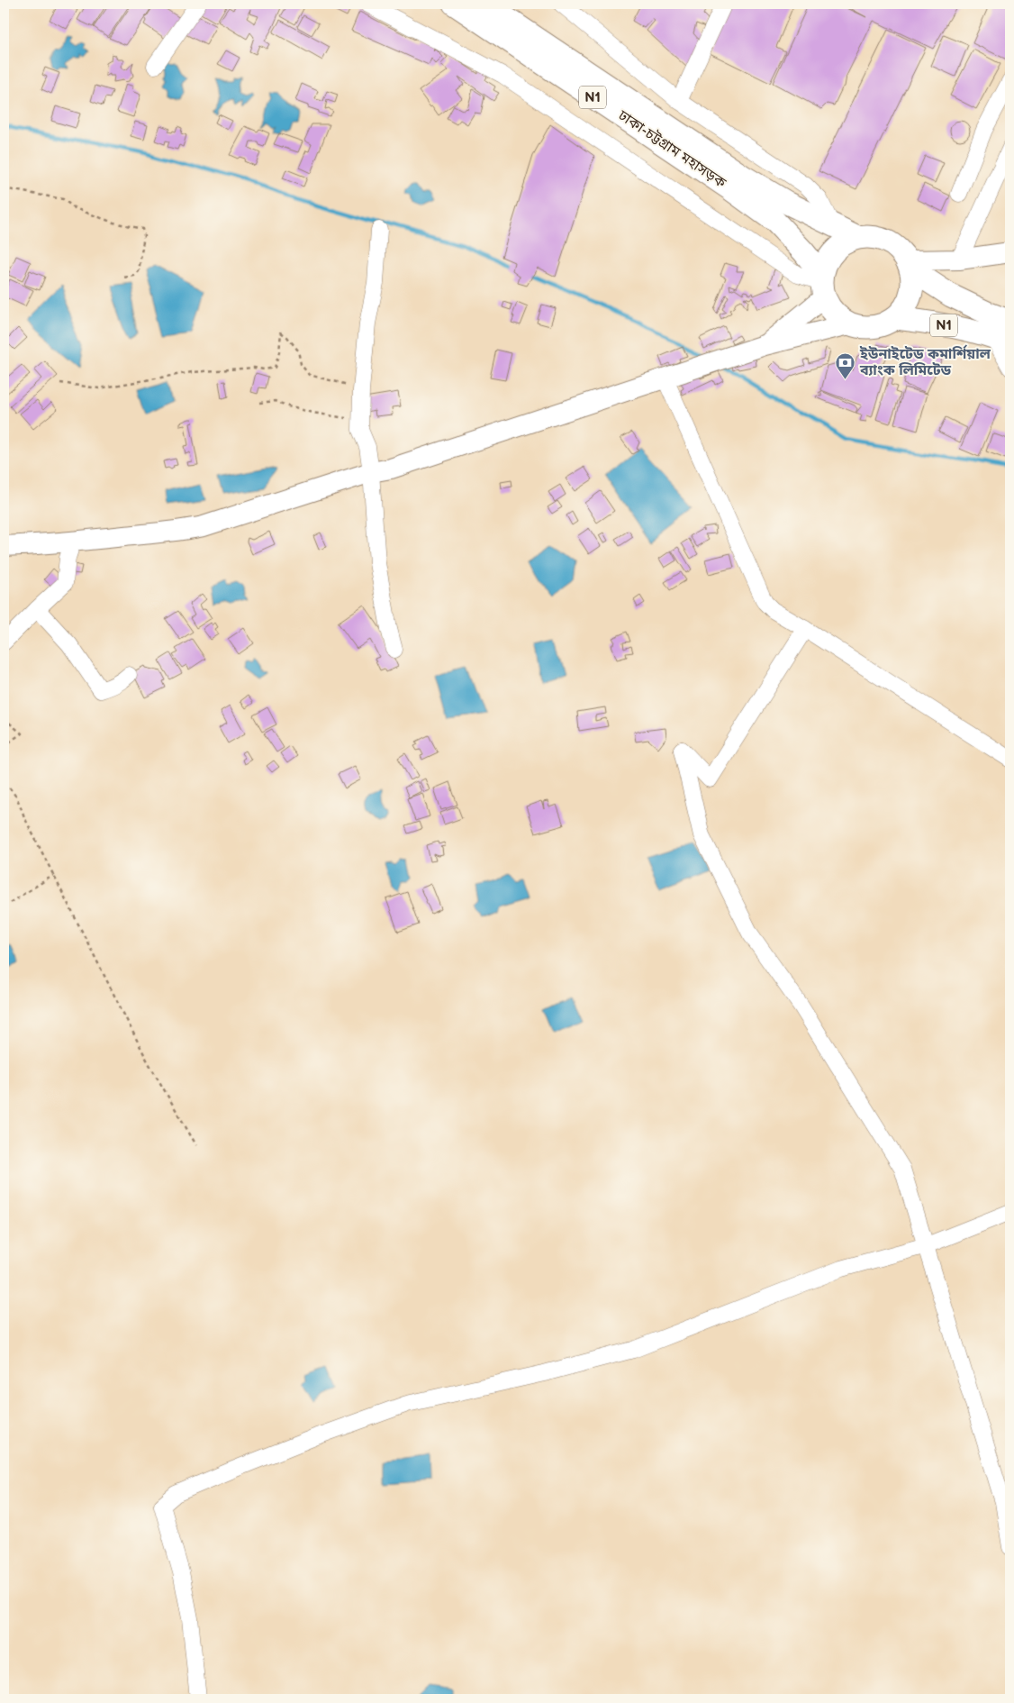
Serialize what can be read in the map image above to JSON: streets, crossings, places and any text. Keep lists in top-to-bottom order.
{
  "streets": {
    "highway": ["N1", "ঢাকা-চট্টগ্রাম মহাসড়ক"]
  },
  "crossings": [
    ["N1", "ঢাকা-চট্টগ্রাম মহাসড়ক"]
  ],
  "places": {
    "bank": ["ইউনাইটেড কমার্শিয়াল ব্যাংক লিমিটেড"]
  }
}
